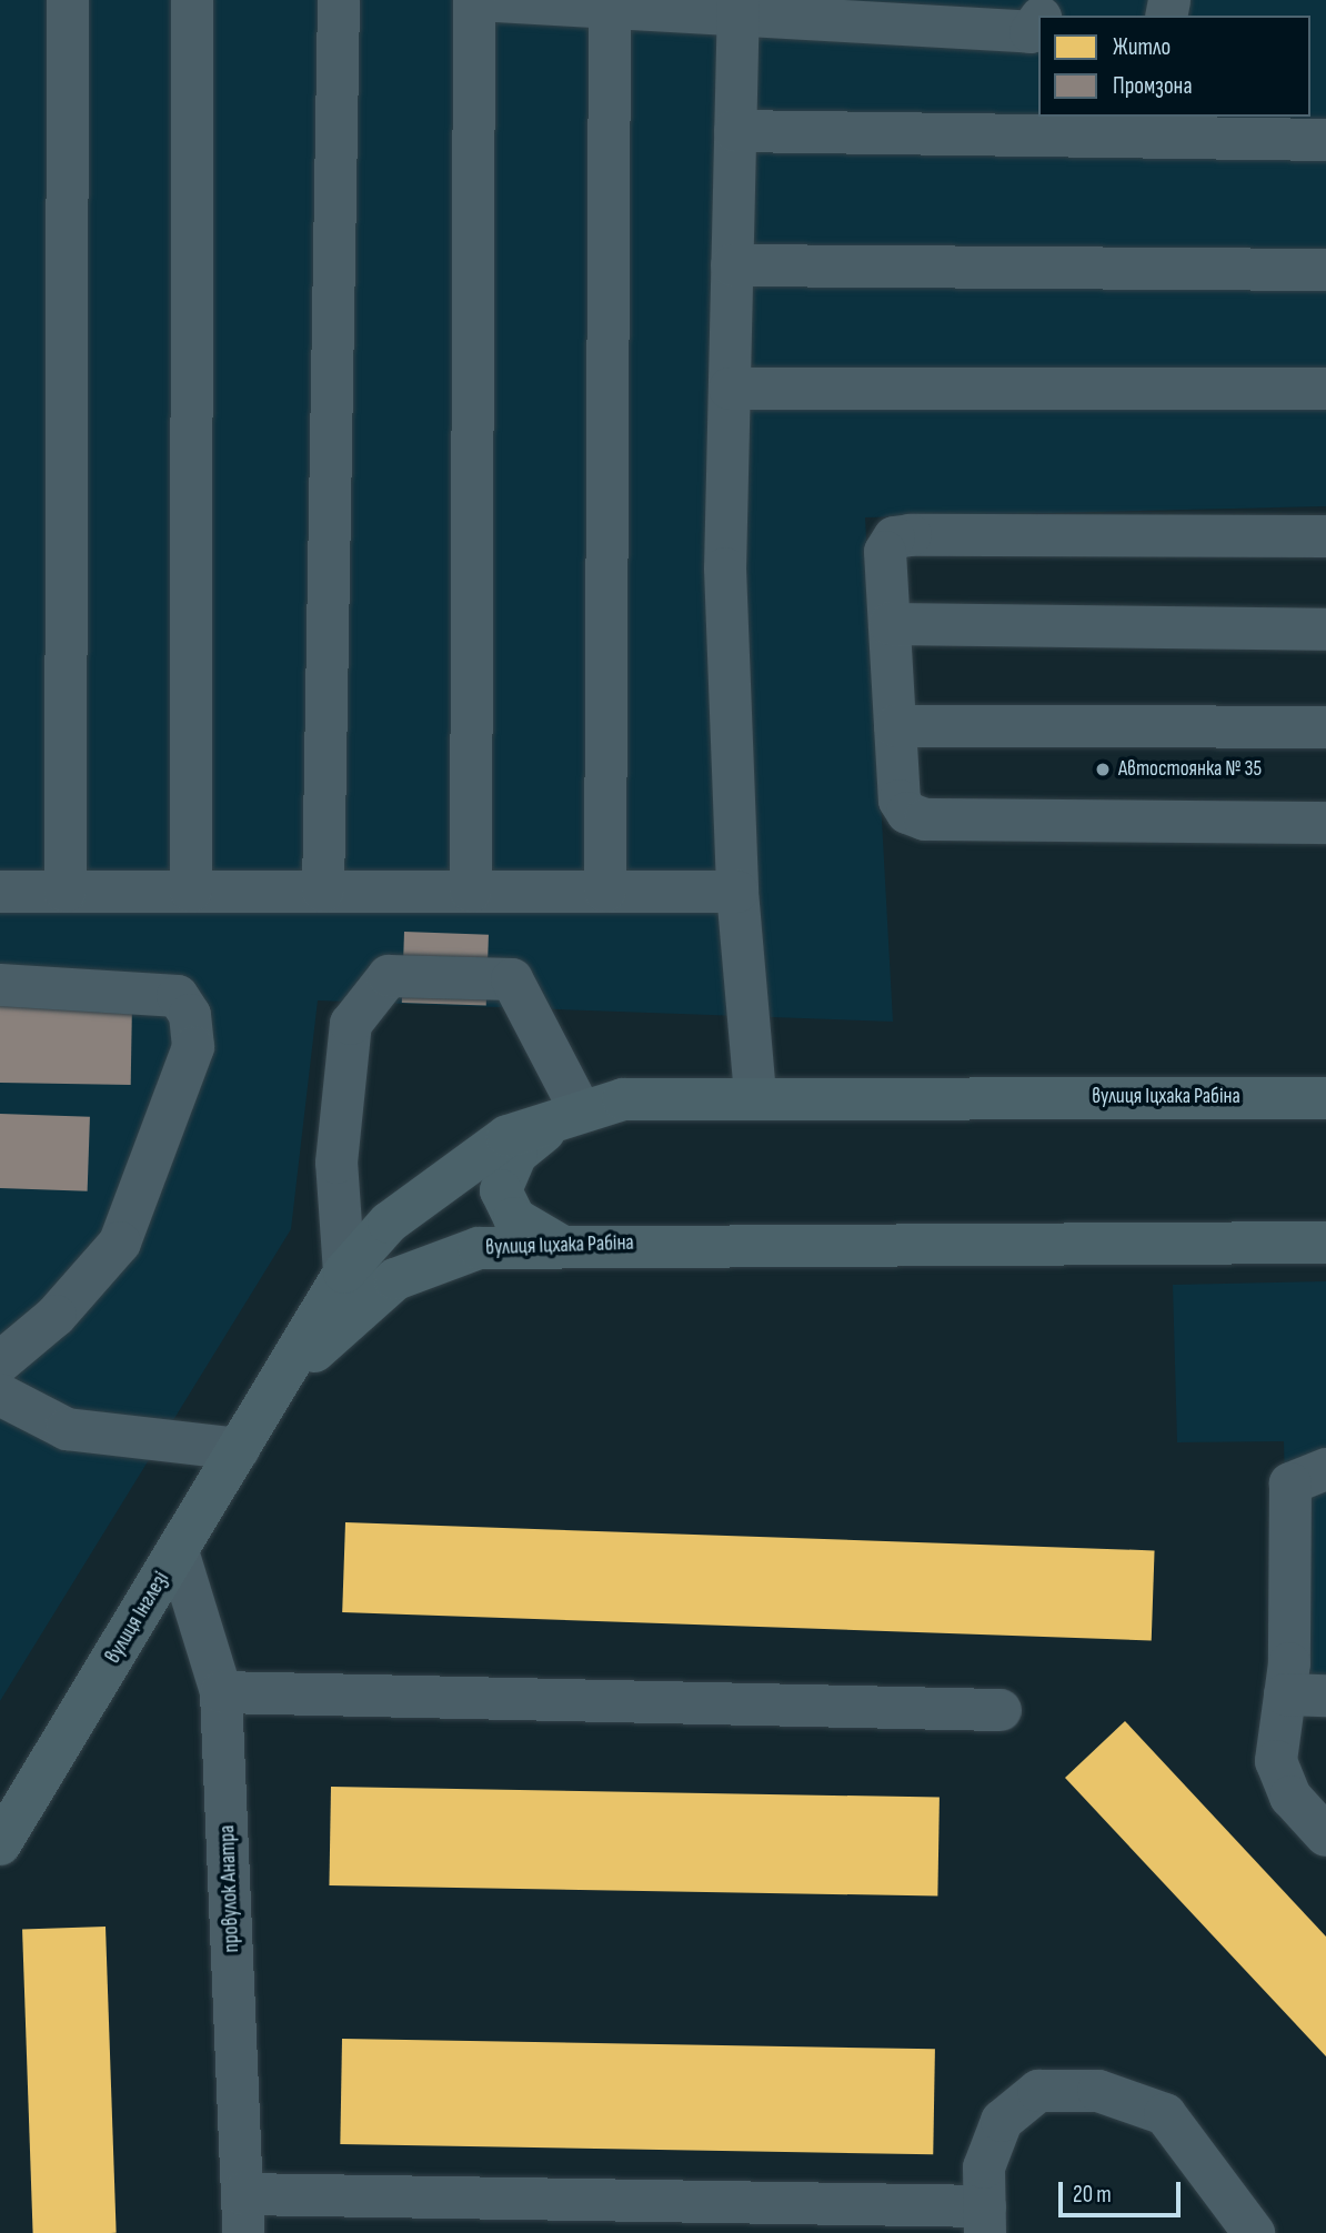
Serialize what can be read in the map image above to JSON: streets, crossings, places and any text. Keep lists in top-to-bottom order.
{
  "streets": {
    "main road": ["вулиця Іцхака Рабіна", "вулиця Інглезі"],
    "street": ["провулок Анатра"]
  },
  "crossings": [
    ["вулиця Іцхака Рабіна", "вулиця Інглезі"],
    ["вулиця Інглезі", "провулок Анатра"]
  ],
  "places": ["Автостоянка № 35"],
  "legend": ["Житло", "Промзона"],
  "scale_bar": "20 m"
}
